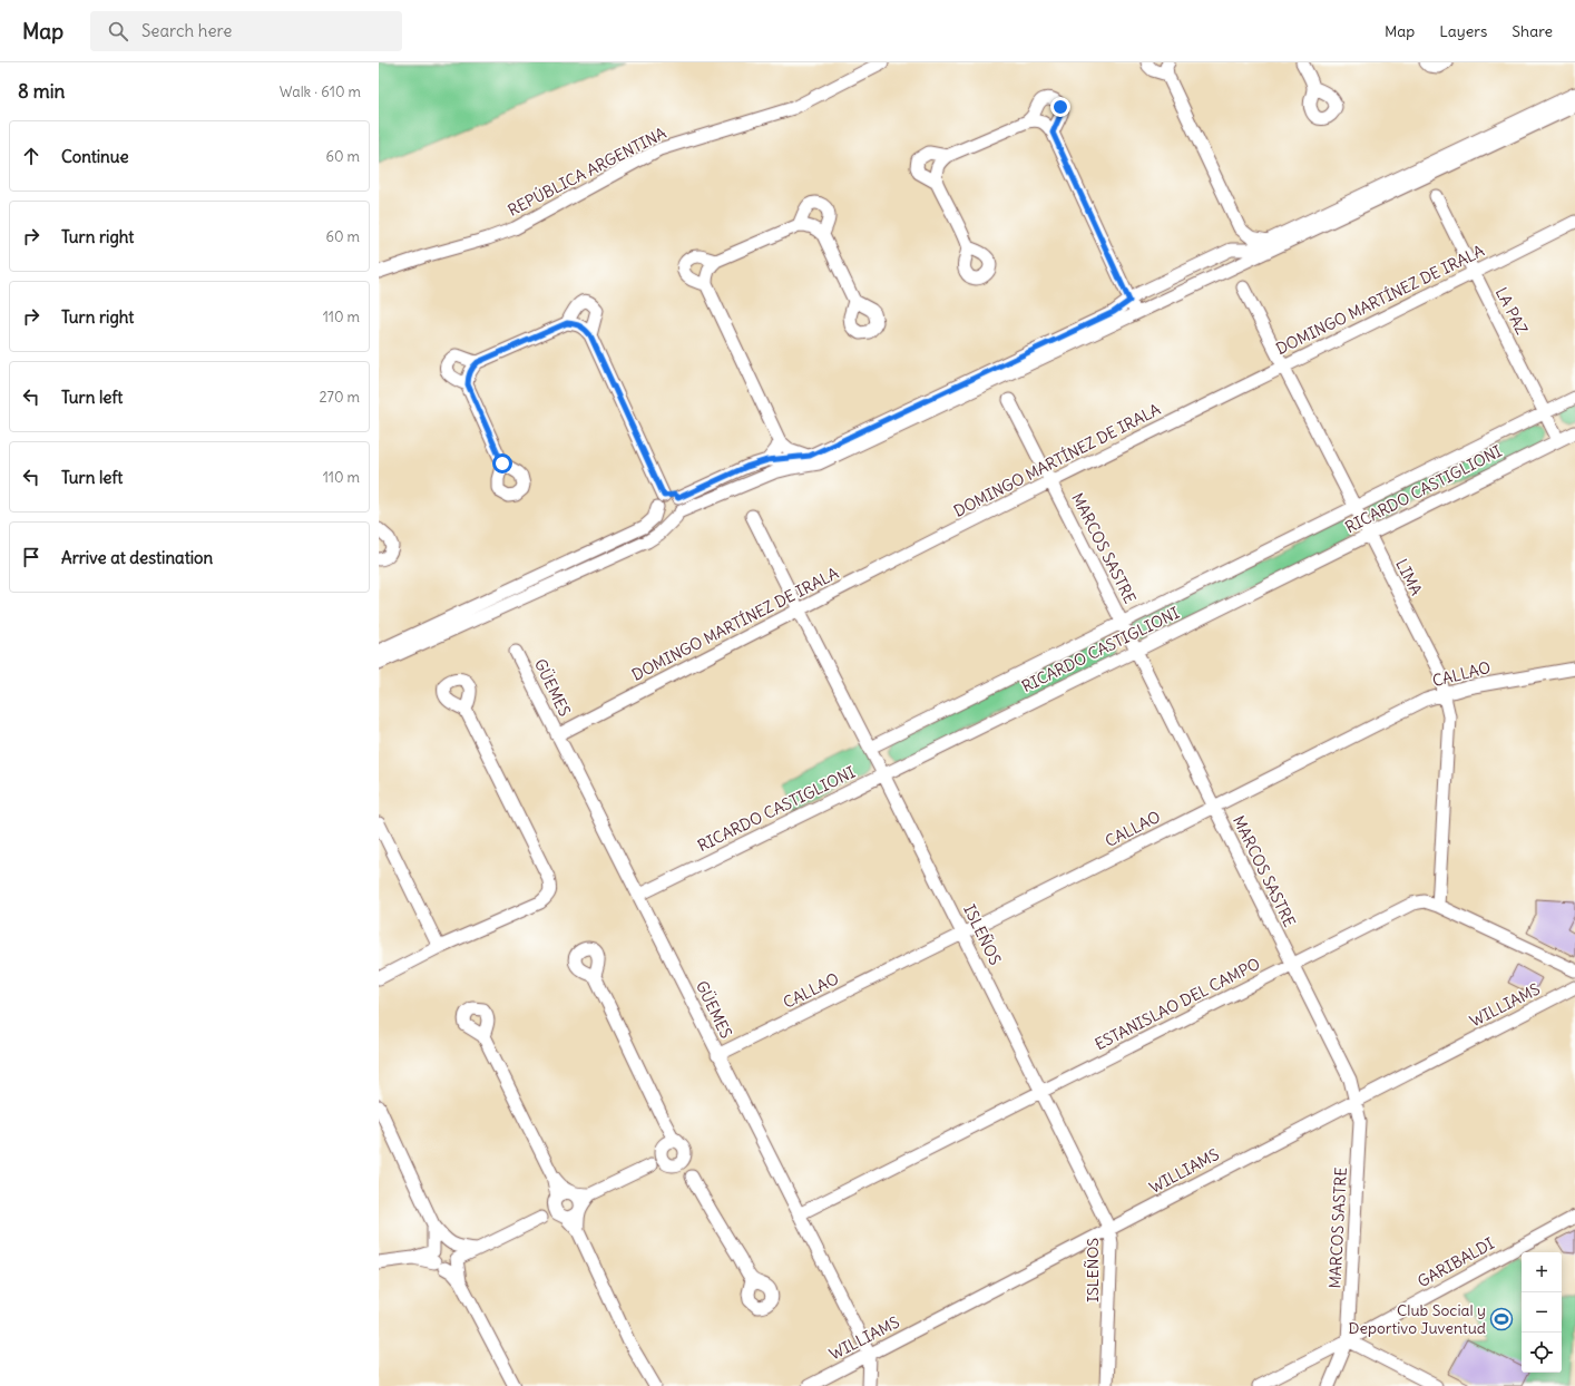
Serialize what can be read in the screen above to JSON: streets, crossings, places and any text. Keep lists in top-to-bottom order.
{
  "streets": {
    "street": [
      "REPÚBLICA ARGENTINA",
      "DOMINGO MARTÍNEZ DE IRALA",
      "LA PAZ",
      "RICARDO CASTIGLIONI",
      "MARCOS SASTRE",
      "LIMA",
      "CALLAO",
      "GÜEMES",
      "ISLEÑOS",
      "ESTANISLAO DEL CAMPO",
      "WILLIAMS",
      "GARIBALDI"
    ]
  },
  "crossings": [
    ["DOMINGO MARTÍNEZ DE IRALA", "LA PAZ"],
    ["DOMINGO MARTÍNEZ DE IRALA", "MARCOS SASTRE"],
    ["DOMINGO MARTÍNEZ DE IRALA", "LIMA"],
    ["DOMINGO MARTÍNEZ DE IRALA", "GÜEMES"],
    ["DOMINGO MARTÍNEZ DE IRALA", "ISLEÑOS"],
    ["LA PAZ", "RICARDO CASTIGLIONI"],
    ["RICARDO CASTIGLIONI", "MARCOS SASTRE"],
    ["RICARDO CASTIGLIONI", "LIMA"],
    ["RICARDO CASTIGLIONI", "GÜEMES"],
    ["RICARDO CASTIGLIONI", "ISLEÑOS"],
    ["MARCOS SASTRE", "CALLAO"],
    ["MARCOS SASTRE", "ESTANISLAO DEL CAMPO"],
    ["MARCOS SASTRE", "WILLIAMS"],
    ["MARCOS SASTRE", "GARIBALDI"],
    ["LIMA", "CALLAO"],
    ["LIMA", "ESTANISLAO DEL CAMPO"],
    ["CALLAO", "GÜEMES"],
    ["CALLAO", "ISLEÑOS"],
    ["GÜEMES", "ESTANISLAO DEL CAMPO"],
    ["GÜEMES", "WILLIAMS"],
    ["ISLEÑOS", "ESTANISLAO DEL CAMPO"],
    ["ISLEÑOS", "WILLIAMS"]
  ],
  "places": {
    "sports": ["Club Social y Deportivo Juventud"]
  },
  "page": {
    "header": "Map",
    "search": "Search here",
    "nav": ["Map", "Layers", "Share"],
    "heading": ["8 min", "Walk · 610 m"],
    "list": [
      ["Continue", "60 m"],
      ["Turn right", "60 m"],
      ["Turn right", "110 m"],
      ["Turn left", "270 m"],
      ["Turn left", "110 m"],
      "Arrive at destination"
    ],
    "map_buttons": ["+", "−"]
  }
}
